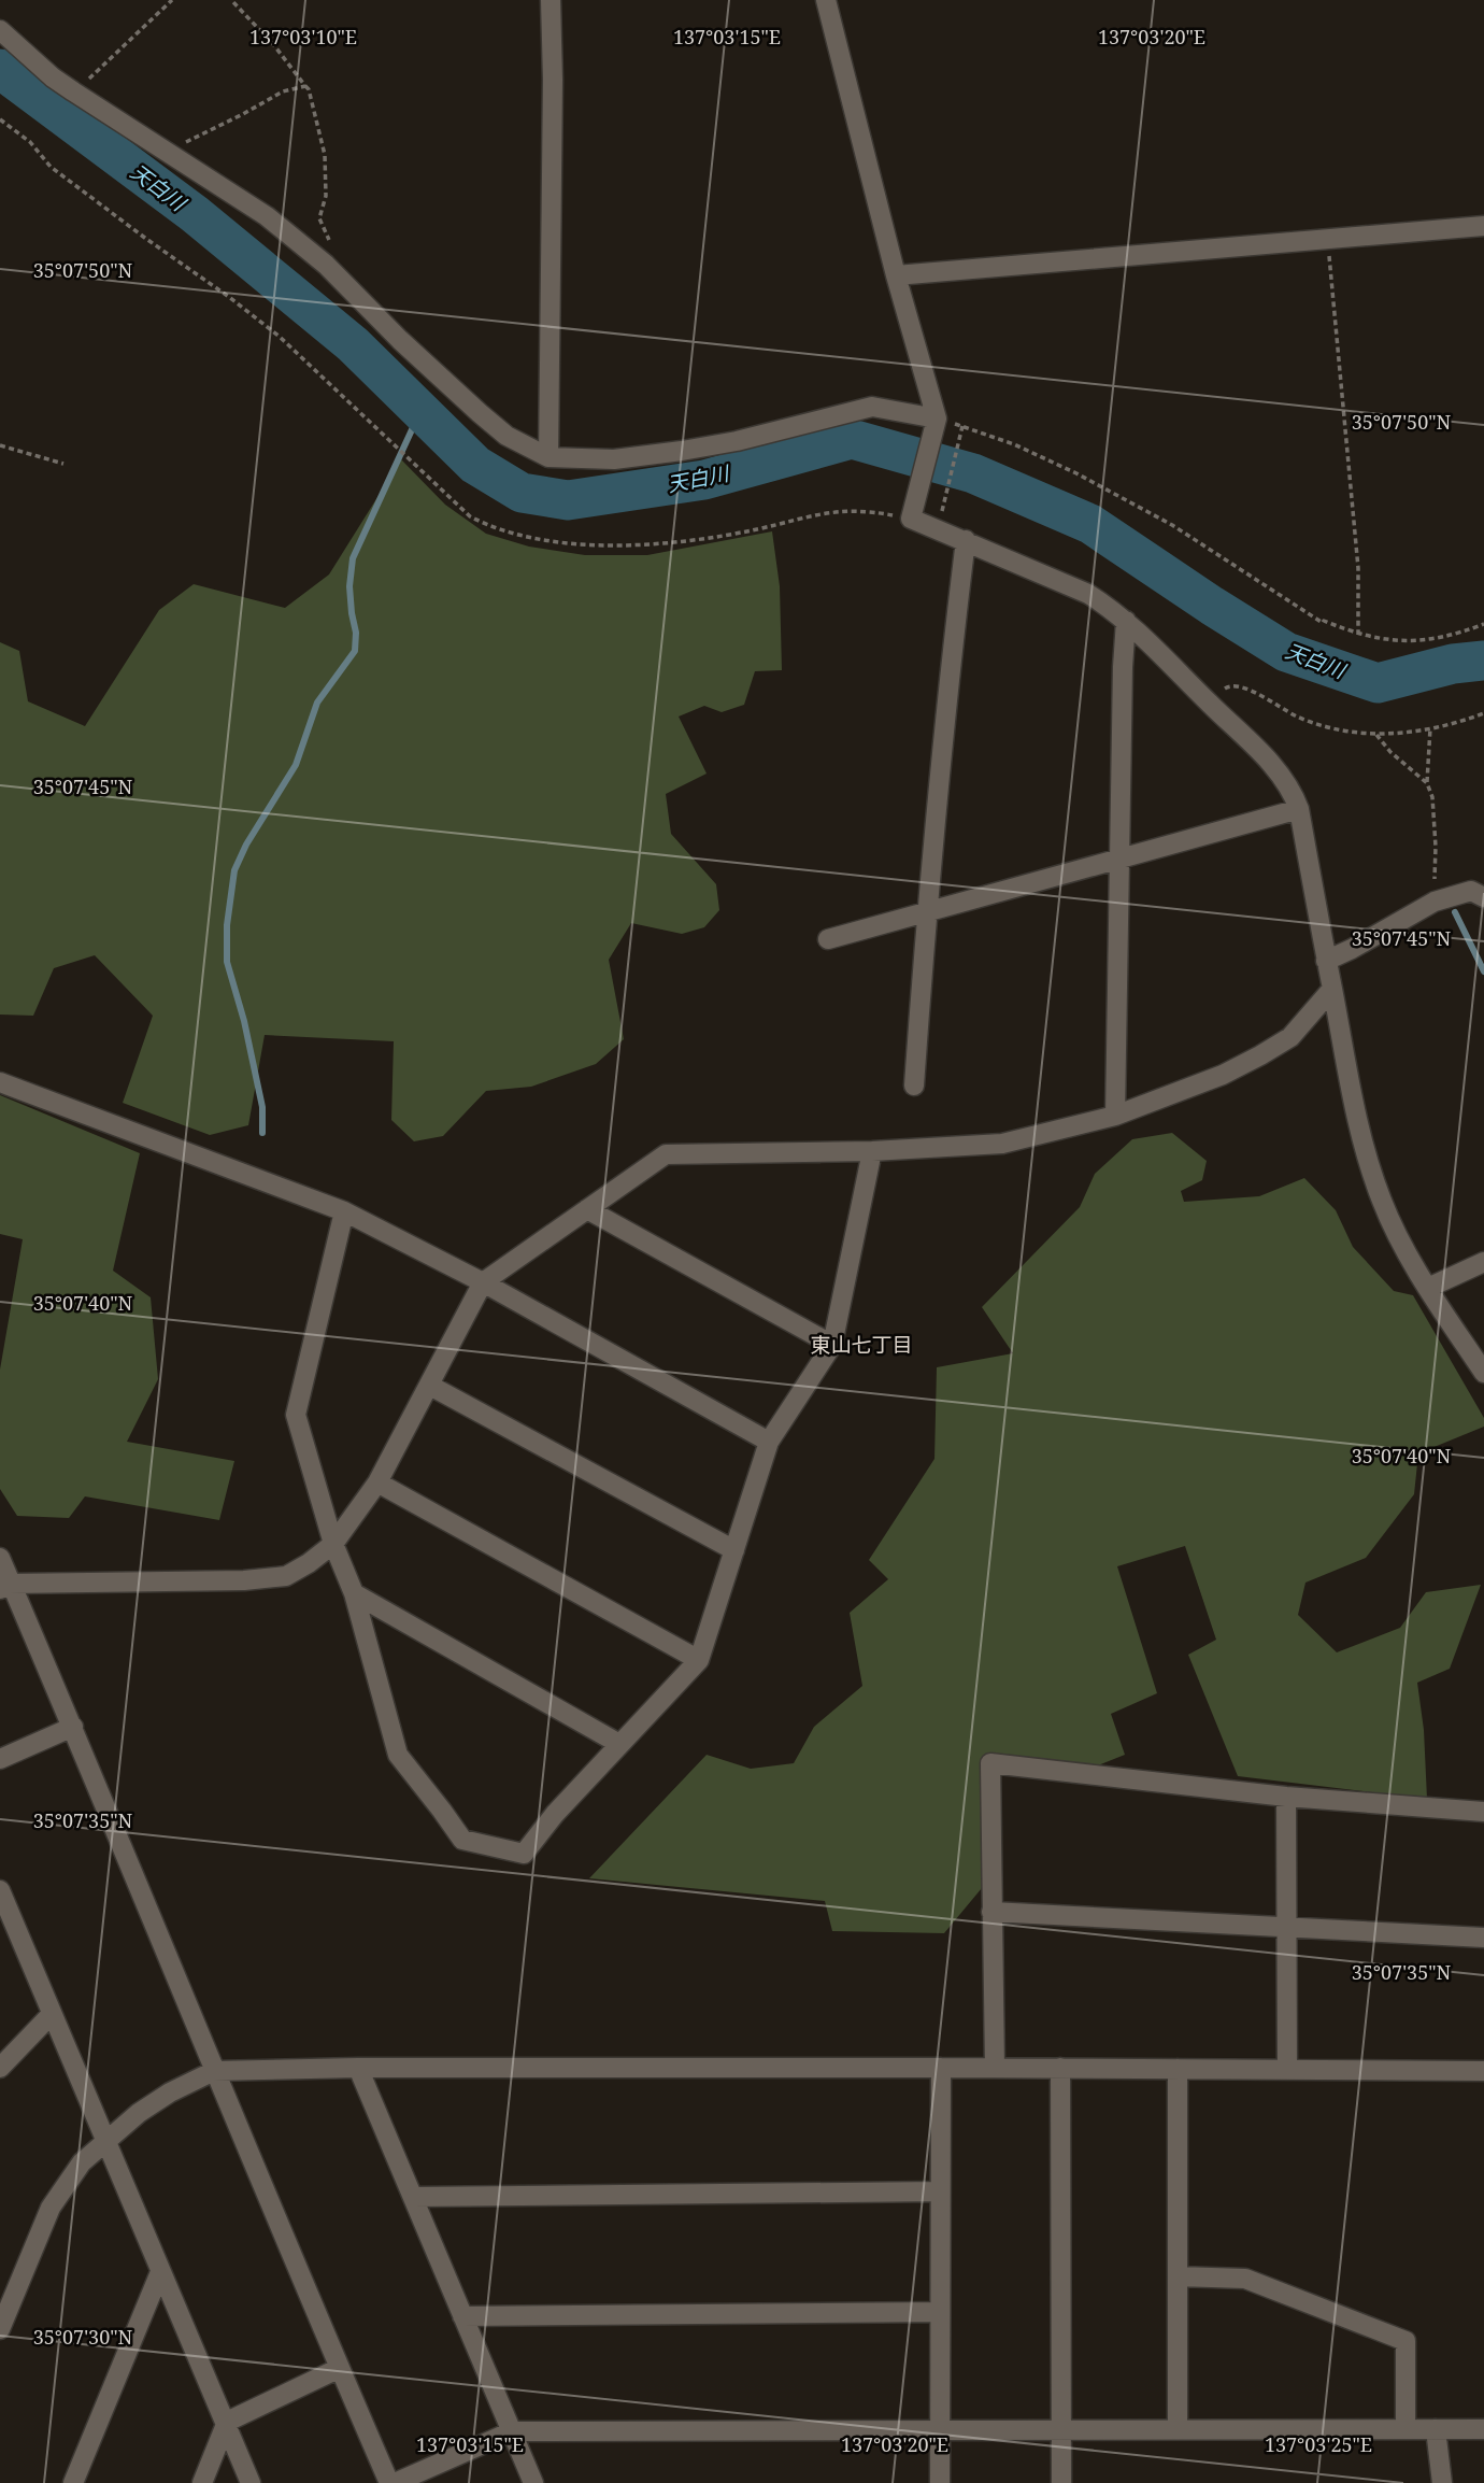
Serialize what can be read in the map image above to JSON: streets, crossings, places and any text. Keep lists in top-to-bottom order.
{
  "districts": ["東山七丁目"],
  "water": ["天白川"],
  "coordinates": [
    "137°03'10\"E",
    "137°03'15\"E",
    "137°03'20\"E",
    "35°07'50\"N",
    "35°07'45\"N",
    "35°07'40\"N",
    "35°07'35\"N",
    "35°07'30\"N",
    "137°03'25\"E"
  ]
}
